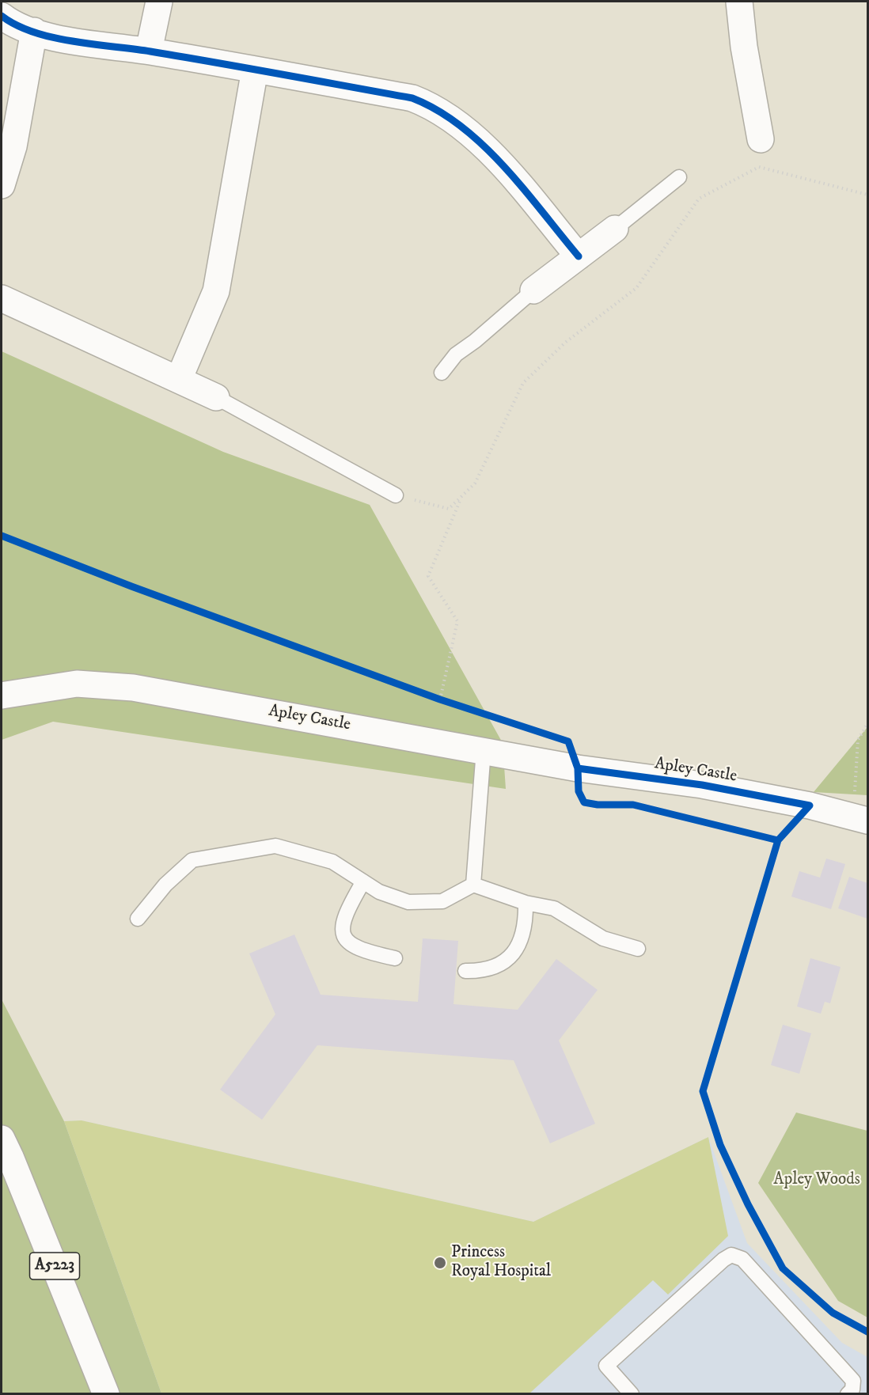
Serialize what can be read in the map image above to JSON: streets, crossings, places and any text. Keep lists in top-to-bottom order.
{
  "streets": {
    "street": ["Apley Castle", "A5223"]
  },
  "parks": ["Apley Woods"],
  "places": ["Princess Royal Hospital"]
}
